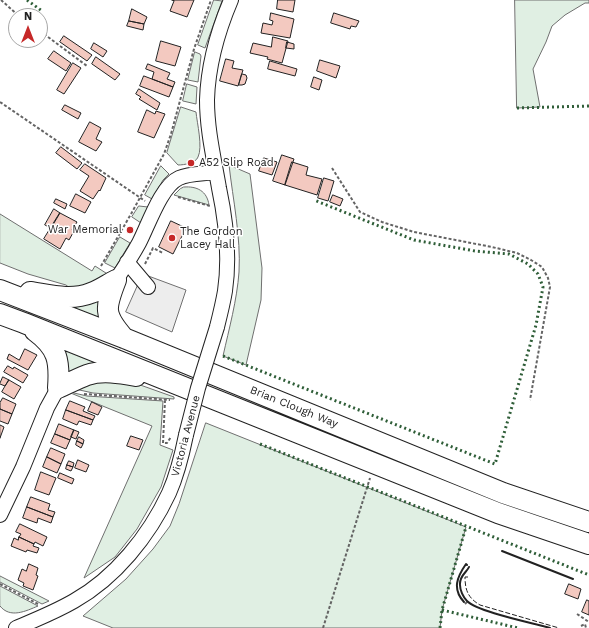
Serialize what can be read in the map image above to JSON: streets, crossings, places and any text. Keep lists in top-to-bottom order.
{
  "streets": {
    "highway": ["Brian Clough Way"],
    "street": ["Victoria Avenue"]
  },
  "places": ["A52 Slip Road", "War Memorial", "The Gordon Lacey Hall"],
  "north": "top"
}
